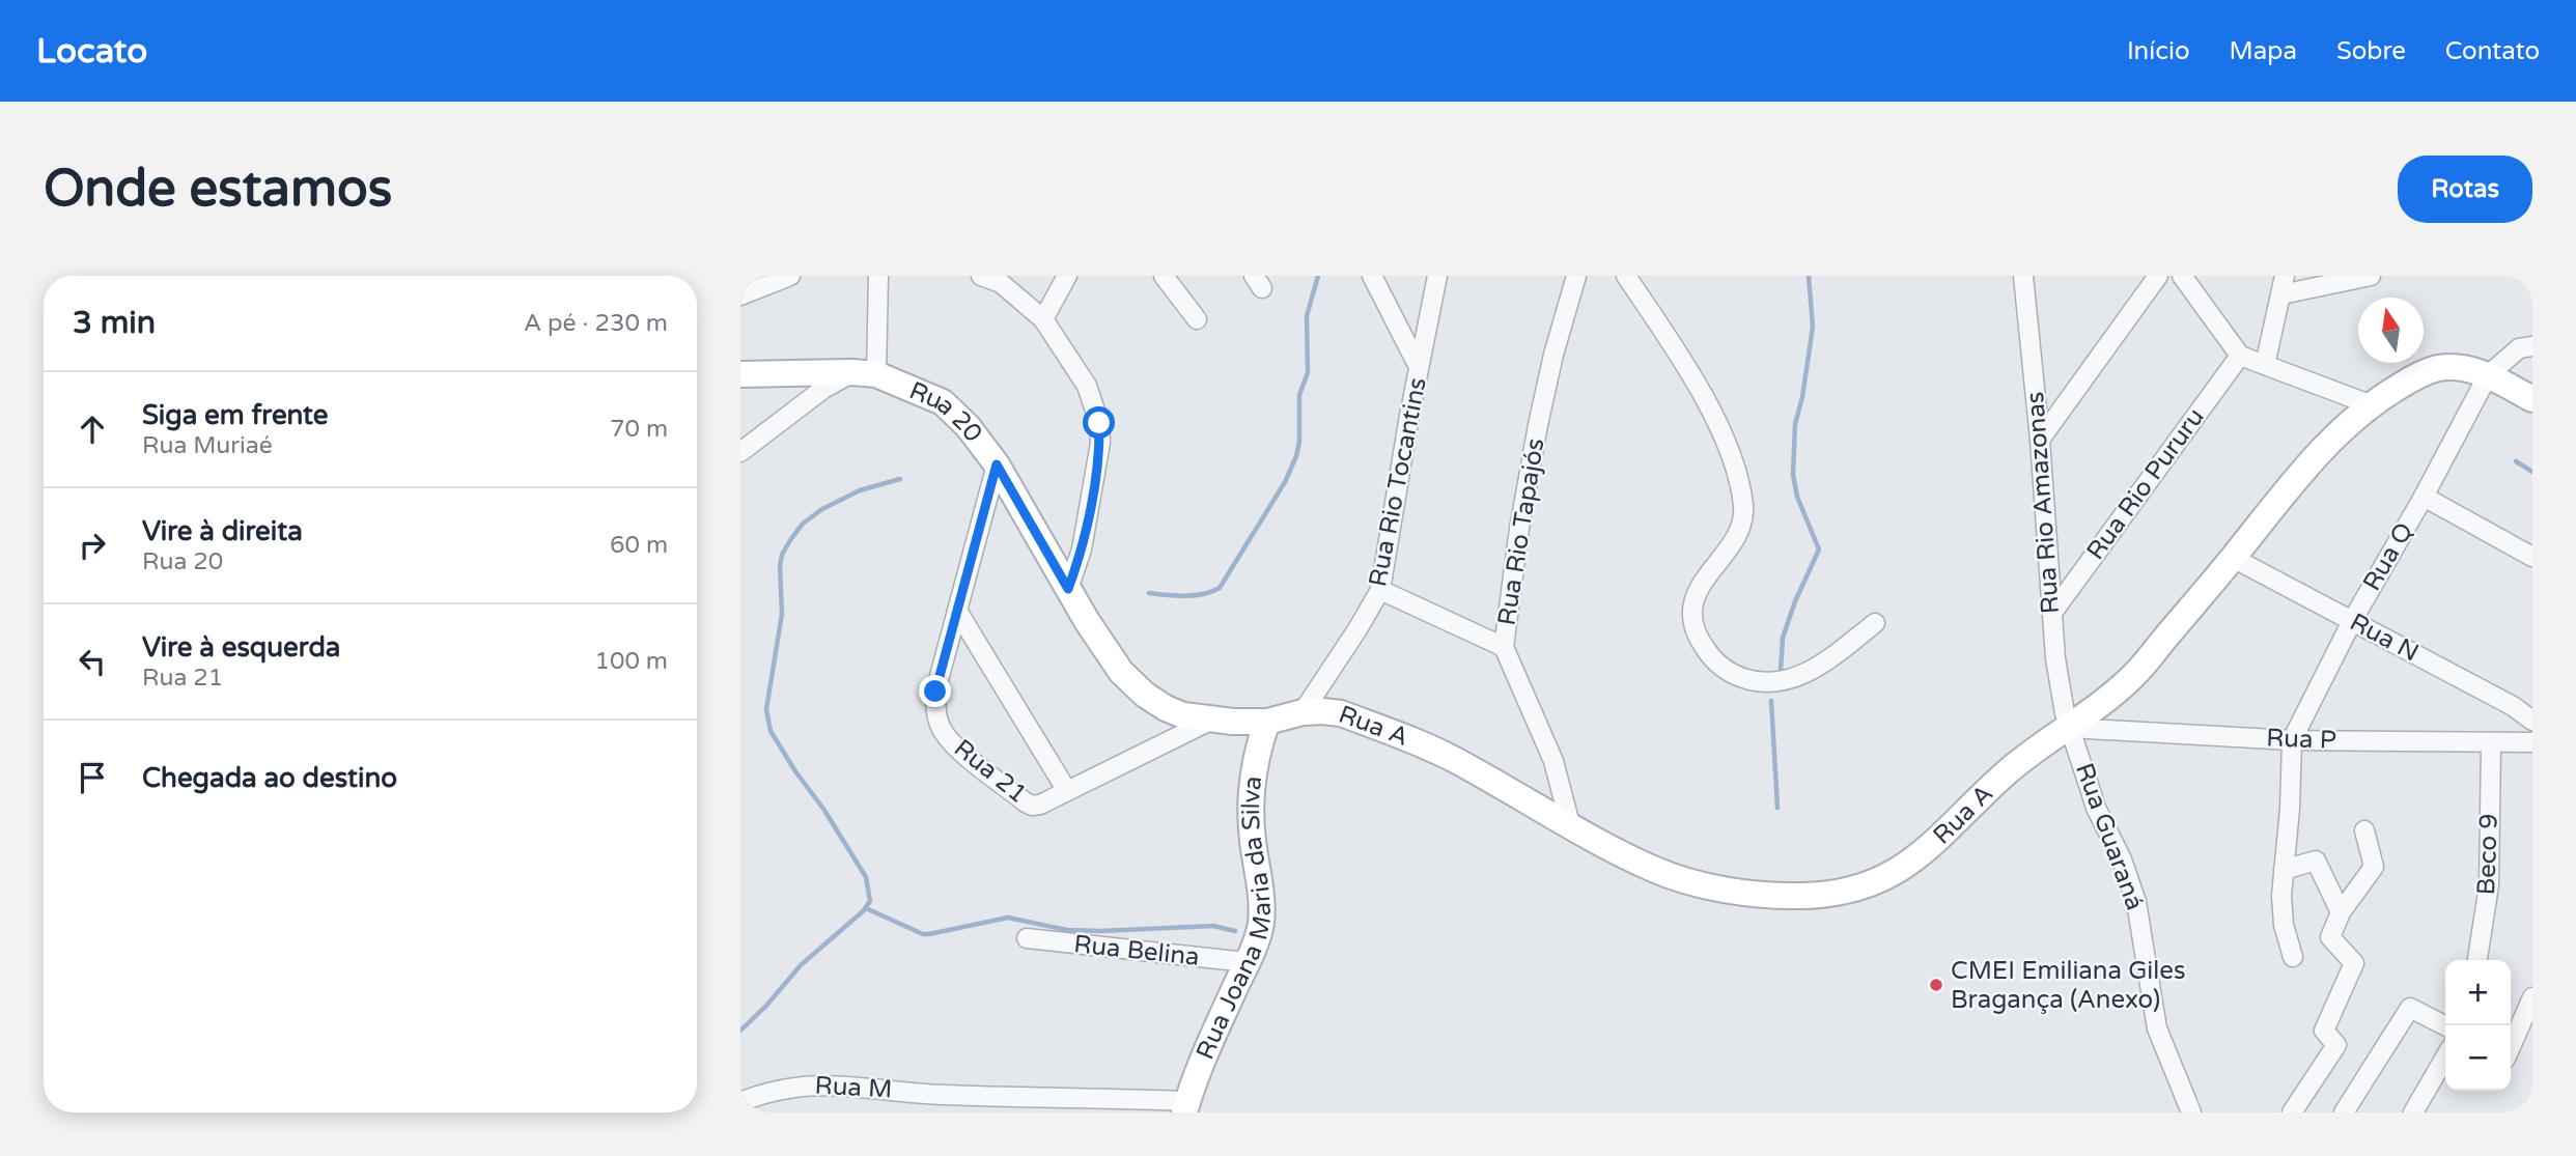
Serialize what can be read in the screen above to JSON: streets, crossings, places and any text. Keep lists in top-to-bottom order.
{
  "streets": {
    "street": [
      "Rua 20",
      "Rua Rio Tocantins",
      "Rua Rio Pururu",
      "Rua Rio Amazonas",
      "Rua Rio Tapajós",
      "Rua Q",
      "Rua N",
      "Rua A",
      "Rua P",
      "Rua 21",
      "Rua Guaraná",
      "Beco 9",
      "Rua Joana Maria da Silva",
      "Rua Belina",
      "Rua M"
    ]
  },
  "crossings": [
    ["Rua 20", "Rua A"],
    ["Rua 20", "Rua 21"],
    ["Rua 20", "Rua Joana Maria da Silva"],
    ["Rua Rio Tocantins", "Rua A"],
    ["Rua Rio Pururu", "Rua Rio Amazonas"],
    ["Rua Rio Amazonas", "Rua A"],
    ["Rua Rio Amazonas", "Rua P"],
    ["Rua Rio Amazonas", "Rua Guaraná"],
    ["Rua Rio Tapajós", "Rua A"],
    ["Rua Q", "Rua N"],
    ["Rua Q", "Rua A"],
    ["Rua Q", "Rua P"],
    ["Rua N", "Rua A"],
    ["Rua A", "Rua P"],
    ["Rua A", "Rua Guaraná"],
    ["Rua A", "Rua Joana Maria da Silva"],
    ["Rua P", "Rua Guaraná"],
    ["Rua P", "Beco 9"],
    ["Rua Joana Maria da Silva", "Rua Belina"],
    ["Rua Joana Maria da Silva", "Rua M"]
  ],
  "places": ["CMEI Emiliana Giles Bragança (Anexo)"],
  "north": "top",
  "page": {
    "header": "Locato",
    "nav": [
      "Início",
      "Mapa",
      "Sobre",
      "Contato"
    ],
    "buttons": "Rotas",
    "title": "Onde estamos",
    "heading": ["3 min", "A pé · 230 m"],
    "list": [
      ["Siga em frente", "Rua Muriaé", "70 m"],
      ["Vire à direita", "Rua 20", "60 m"],
      ["Vire à esquerda", "Rua 21", "100 m"],
      "Chegada ao destino"
    ],
    "map_buttons": ["+", "−"]
  }
}
